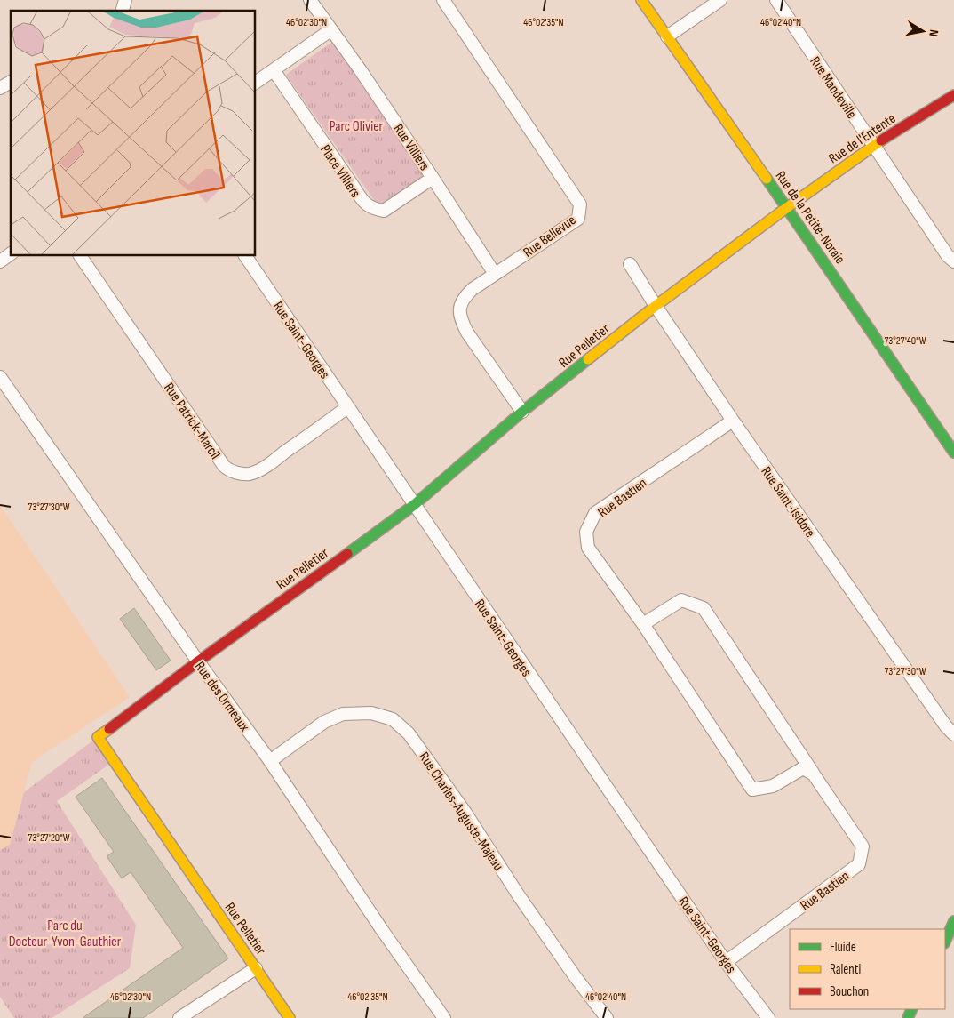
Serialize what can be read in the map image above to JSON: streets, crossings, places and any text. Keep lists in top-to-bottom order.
{
  "streets": {
    "street": [
      "Rue Mandeville",
      "Rue de l'Entente",
      "Rue Villiers",
      "Place Villiers",
      "Rue de la Petite-Noraie",
      "Rue Bellevue",
      "Rue Saint-Georges",
      "Rue Pelletier",
      "Rue Patrick-Marcil",
      "Rue Bastien",
      "Rue Saint-Isidore",
      "Rue des Ormeaux",
      "Rue Charles-Auguste-Majeau"
    ]
  },
  "crossings": [
    ["Rue Mandeville", "Rue de l'Entente"],
    ["Rue de l'Entente", "Rue de la Petite-Noraie"],
    ["Rue de l'Entente", "Rue Pelletier"],
    ["Rue Villiers", "Place Villiers"],
    ["Rue Villiers", "Rue Bellevue"],
    ["Rue de la Petite-Noraie", "Rue Pelletier"],
    ["Rue Bellevue", "Rue Pelletier"],
    ["Rue Saint-Georges", "Rue Pelletier"],
    ["Rue Saint-Georges", "Rue Patrick-Marcil"],
    ["Rue Saint-Georges", "Rue Bastien"],
    ["Rue Pelletier", "Rue Saint-Isidore"],
    ["Rue Pelletier", "Rue des Ormeaux"],
    ["Rue Bastien", "Rue Saint-Isidore"],
    ["Rue des Ormeaux", "Rue Charles-Auguste-Majeau"]
  ],
  "parks": ["Parc Olivier", "Parc du Docteur-Yvon-Gauthier"],
  "legend": ["Fluide", "Ralenti", "Bouchon"],
  "north": "right",
  "coordinates": [
    "46°02'30\"N",
    "46°02'35\"N",
    "46°02'40\"N",
    "73°27'40\"W",
    "73°27'30\"W",
    "73°27'20\"W"
  ]
}
